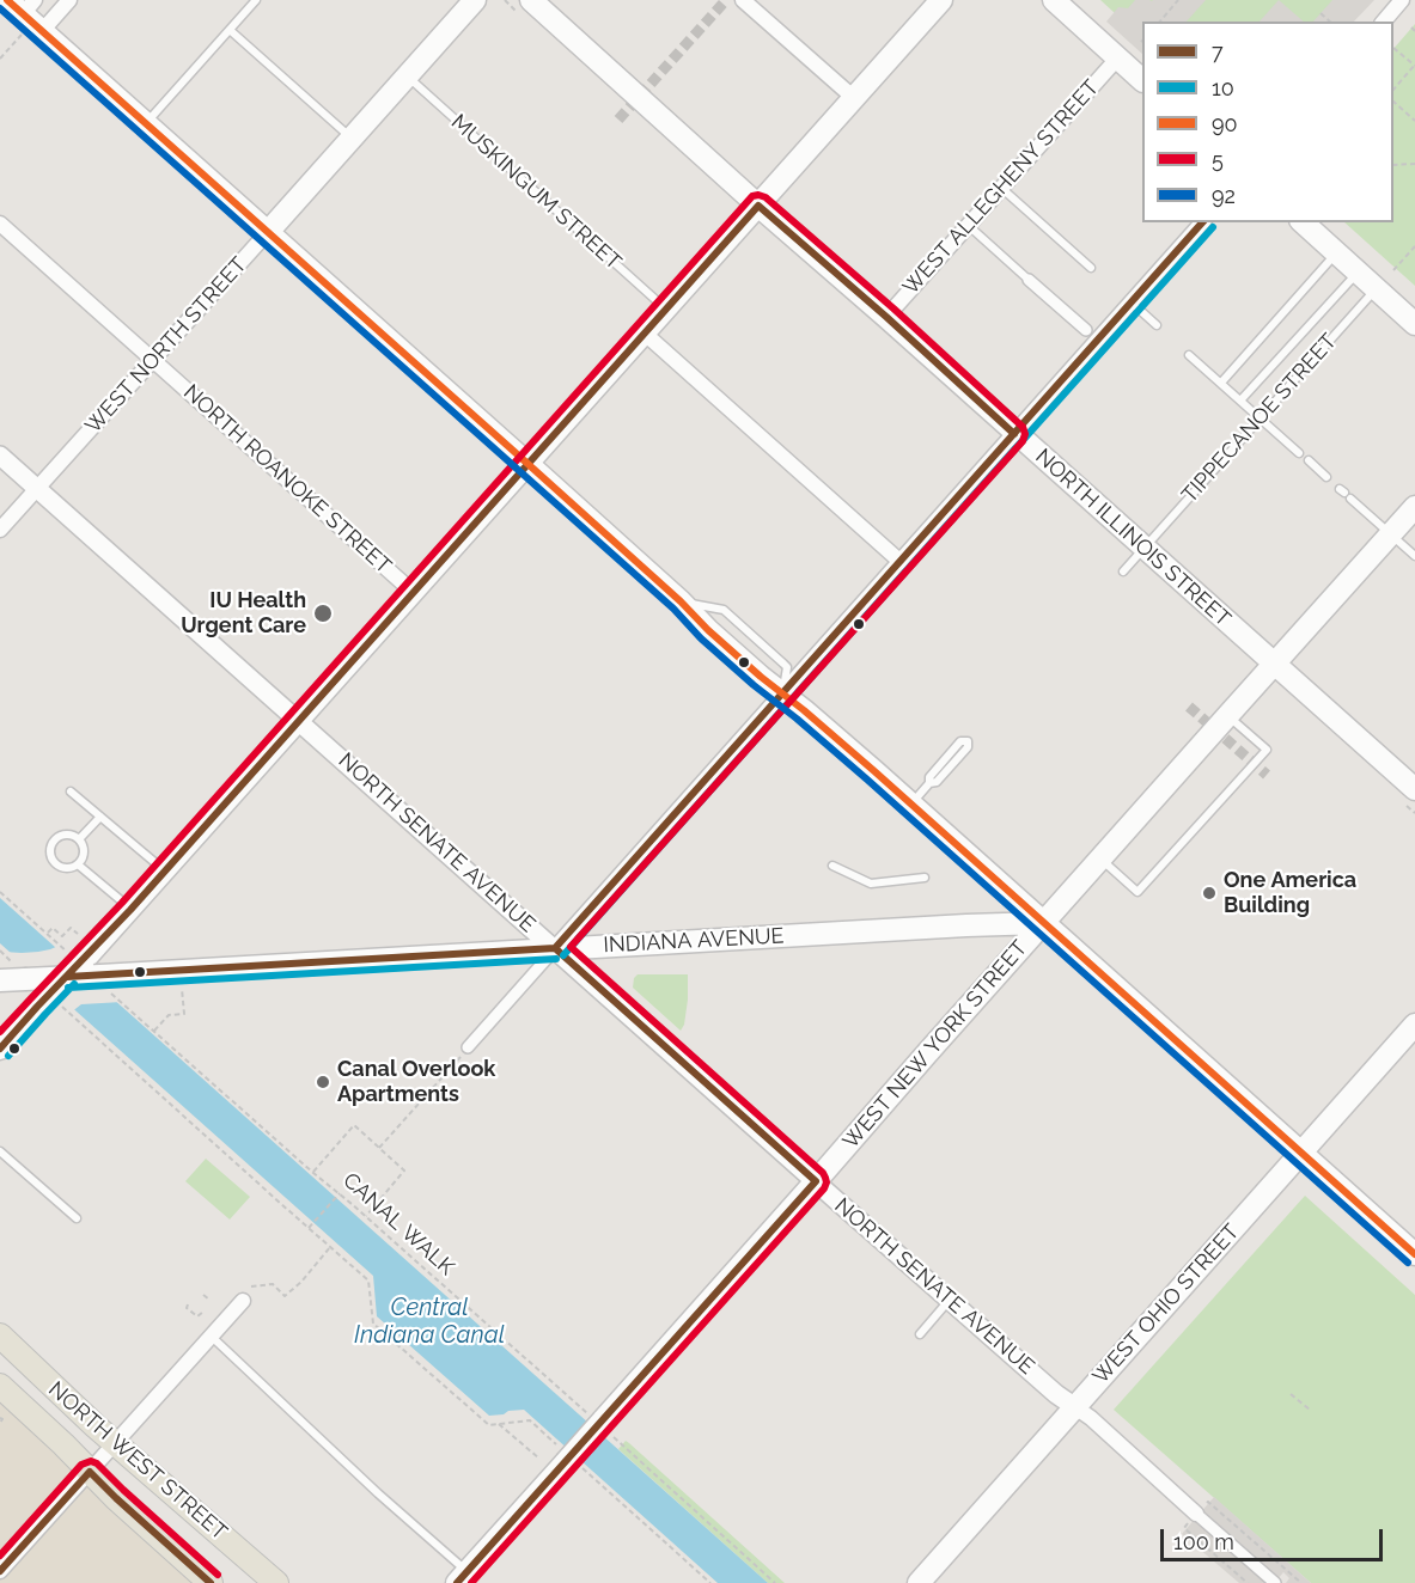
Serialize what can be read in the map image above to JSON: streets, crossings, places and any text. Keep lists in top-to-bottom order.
{
  "streets": {
    "main road": [
      "WEST NORTH STREET",
      "NORTH ILLINOIS STREET",
      "INDIANA AVENUE",
      "WEST NEW YORK STREET",
      "WEST OHIO STREET",
      "NORTH WEST STREET"
    ],
    "street": ["WEST ALLEGHENY STREET", "NORTH ROANOKE STREET", "NORTH SENATE AVENUE"],
    "lane": ["MUSKINGUM STREET", "TIPPECANOE STREET"],
    "path": ["CANAL WALK"]
  },
  "crossings": [
    ["WEST ALLEGHENY STREET", "NORTH ILLINOIS STREET"],
    ["MUSKINGUM STREET", "WEST NORTH STREET"],
    ["WEST NORTH STREET", "NORTH ROANOKE STREET"],
    ["WEST NORTH STREET", "NORTH SENATE AVENUE"],
    ["TIPPECANOE STREET", "NORTH ILLINOIS STREET"],
    ["NORTH ILLINOIS STREET", "WEST NEW YORK STREET"],
    ["NORTH SENATE AVENUE", "INDIANA AVENUE"],
    ["NORTH SENATE AVENUE", "WEST NEW YORK STREET"],
    ["NORTH SENATE AVENUE", "WEST OHIO STREET"],
    ["INDIANA AVENUE", "WEST NEW YORK STREET"],
    ["INDIANA AVENUE", "CANAL WALK"],
    ["WEST NEW YORK STREET", "CANAL WALK"]
  ],
  "water": ["Central Indiana Canal"],
  "places": ["IU Health Urgent Care", "One America Building", "Canal Overlook Apartments"],
  "lines": [
    "transit line 90",
    "transit line 92",
    "transit line 5",
    "transit line 7",
    "transit line 10"
  ],
  "legend": [
    "7",
    "10",
    "90",
    "5",
    "92"
  ],
  "scale_bar": "100 m"
}
